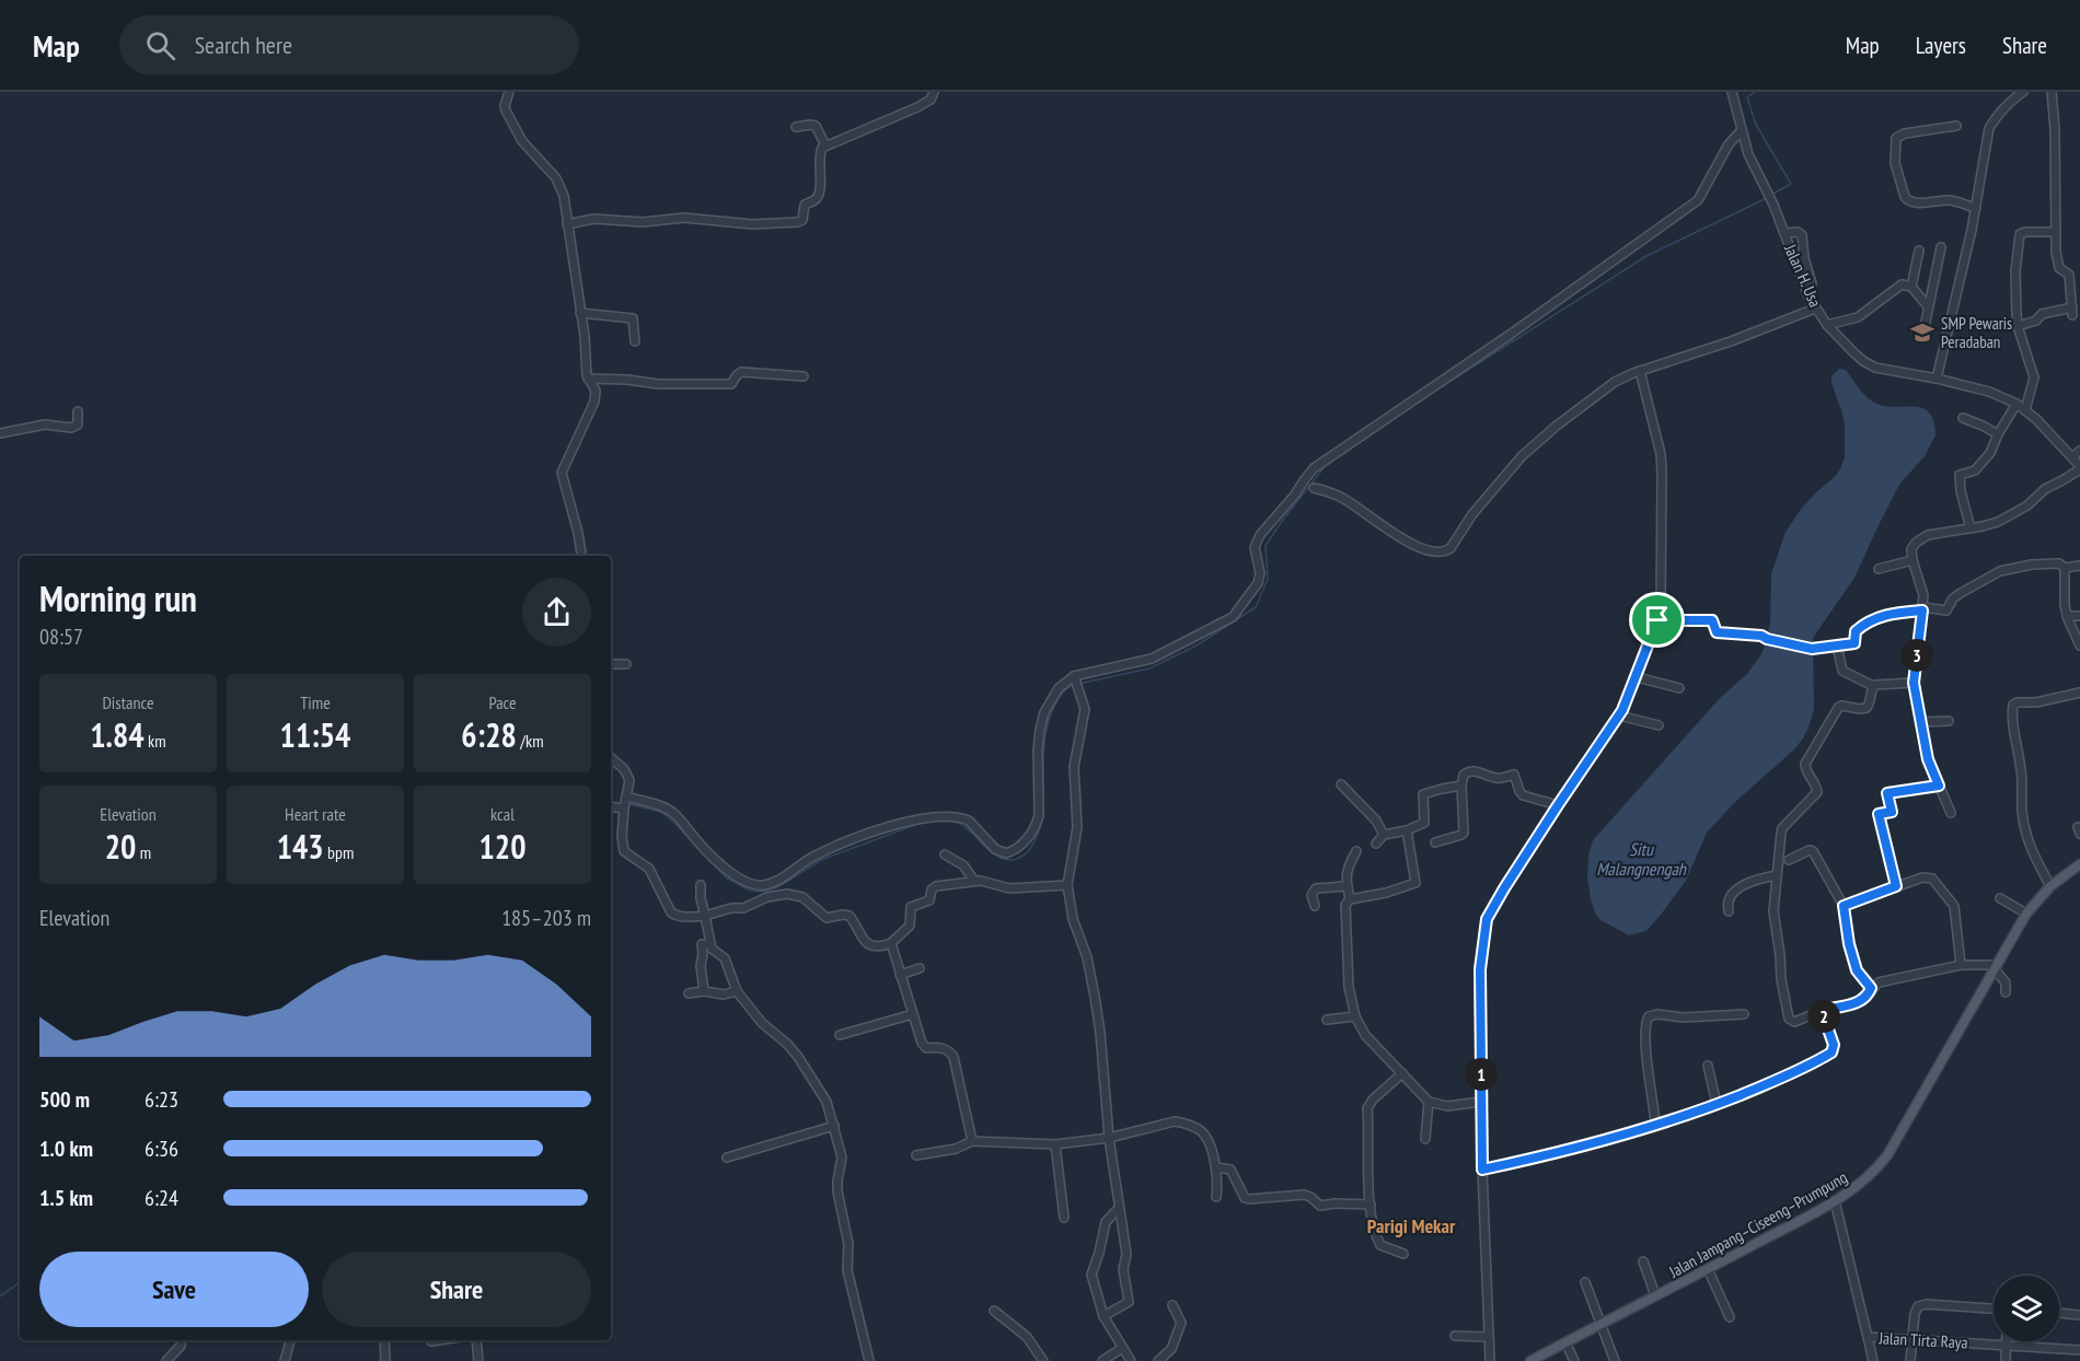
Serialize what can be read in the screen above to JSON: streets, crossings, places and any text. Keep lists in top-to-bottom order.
{
  "streets": {
    "main road": ["Jalan Jampang–Ciseeng–Prumpung"],
    "street": ["Jalan H. Usa", "Jalan Tirta Raya"]
  },
  "crossings": [
    ["Jalan Jampang–Ciseeng–Prumpung", "Jalan Tirta Raya"]
  ],
  "districts": ["Parigi Mekar"],
  "water": ["Situ Malangnengah"],
  "places": {
    "school or university": ["SMP Pewaris Peradaban"]
  },
  "page": {
    "header": "Map",
    "search": "Search here",
    "nav": ["Map", "Layers", "Share"],
    "heading": ["Morning run", "08:57"],
    "pins": ["3", "2", "1"],
    "stats": [
      ["Distance", "1.84 km"],
      ["Time", "11:54"],
      ["Pace", "6:28 /km"],
      ["Elevation", "20 m"],
      ["Heart rate", "143 bpm"],
      ["kcal", "120"]
    ],
    "chart": ["Elevation", "185–203 m"],
    "list": [
      {
        "name": "500 m",
        "note": "6:23"
      },
      {
        "name": "1.0 km",
        "note": "6:36"
      },
      {
        "name": "1.5 km",
        "note": "6:24"
      }
    ],
    "buttons": ["Save", "Share"]
  }
}
